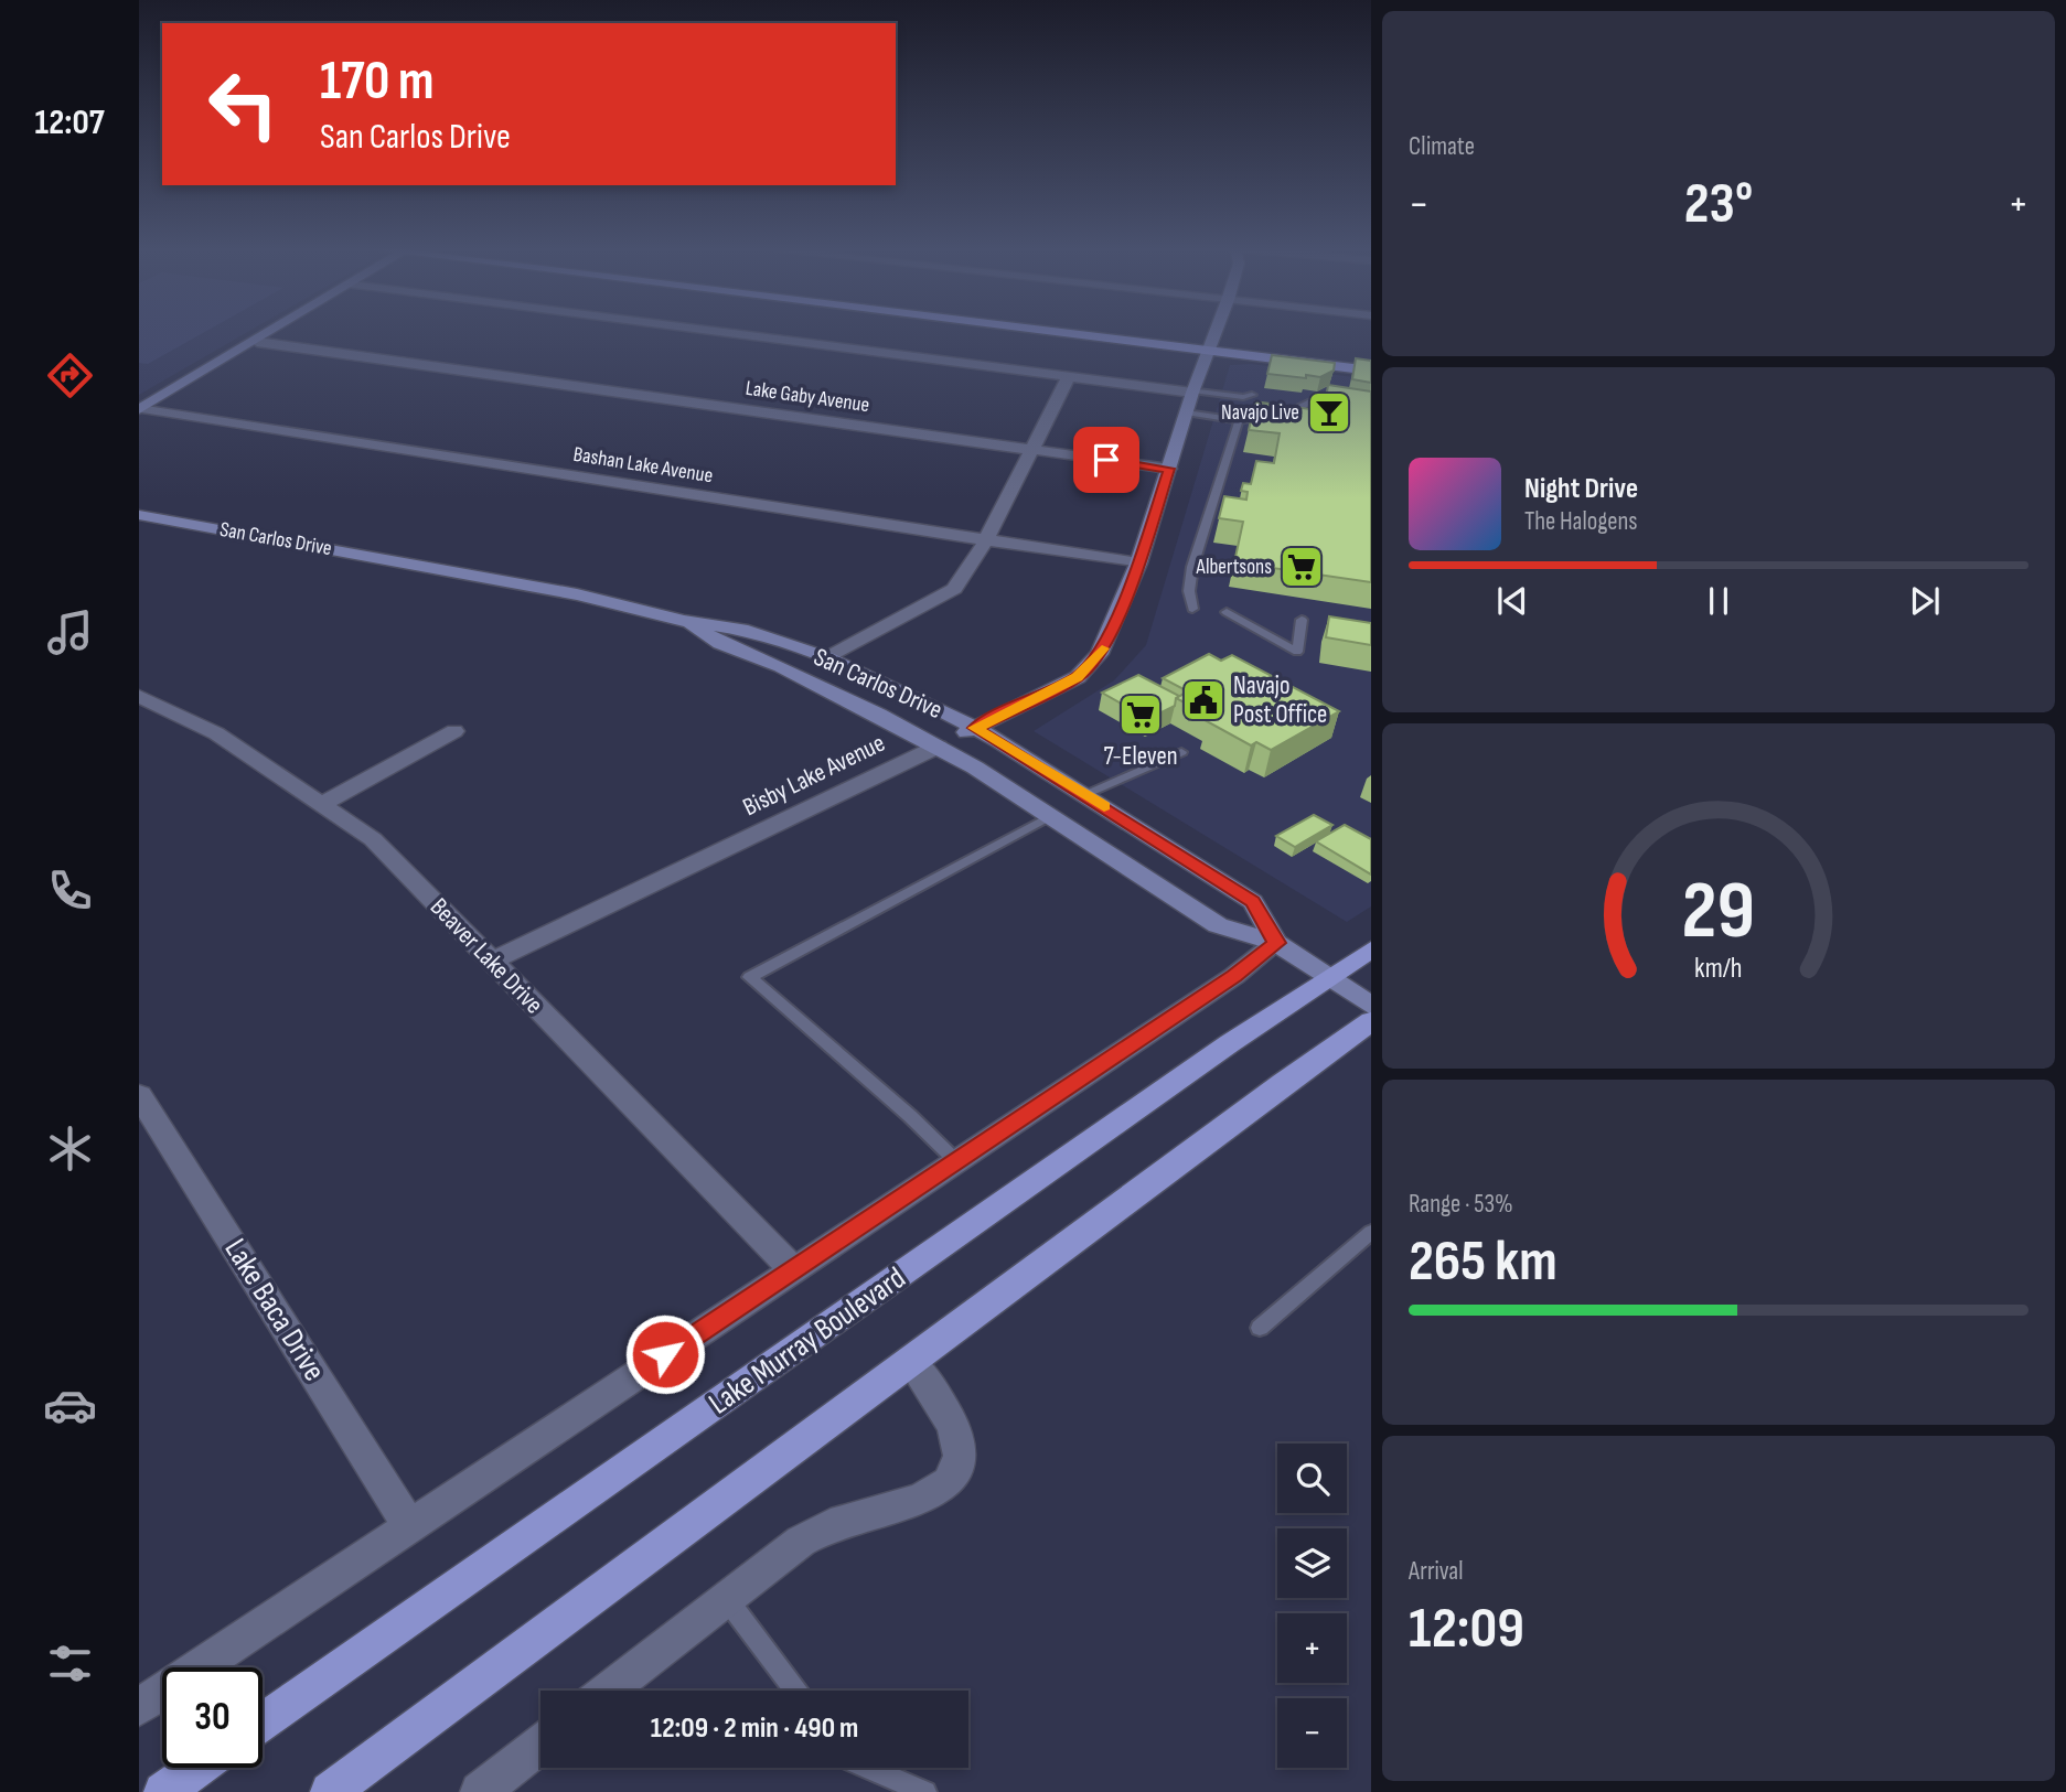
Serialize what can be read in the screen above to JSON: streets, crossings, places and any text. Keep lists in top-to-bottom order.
{
  "streets": {
    "main road": ["Lake Murray Boulevard"],
    "street": [
      "Lake Gaby Avenue",
      "Bashan Lake Avenue",
      "San Carlos Drive",
      "Bisby Lake Avenue",
      "Beaver Lake Drive",
      "Lake Baca Drive"
    ]
  },
  "crossings": [
    ["Lake Gaby Avenue", "Bisby Lake Avenue"],
    ["Bashan Lake Avenue", "Bisby Lake Avenue"],
    ["San Carlos Drive", "Bisby Lake Avenue"],
    ["San Carlos Drive", "Lake Murray Boulevard"],
    ["Bisby Lake Avenue", "Beaver Lake Drive"]
  ],
  "places": {
    "bar": ["Navajo Live"],
    "supermarket": ["Albertsons", "7-Eleven"],
    "public building": ["Navajo Post Office"]
  },
  "page": {
    "tabs": "12:07",
    "tile": [
      "Climate",
      ["Range · 53%", "265 km"],
      ["Arrival", "12:09"]
    ],
    "turn": ["170 m", "San Carlos Drive"],
    "heat": ["−", "23°", "+"],
    "song": ["Night Drive", "The Halogens"],
    "map_buttons": ["+", "−"],
    "limit": "30",
    "trip": "12:09 · 2 min · 490 m",
    "gauge": ["29", "km/h"]
  }
}
